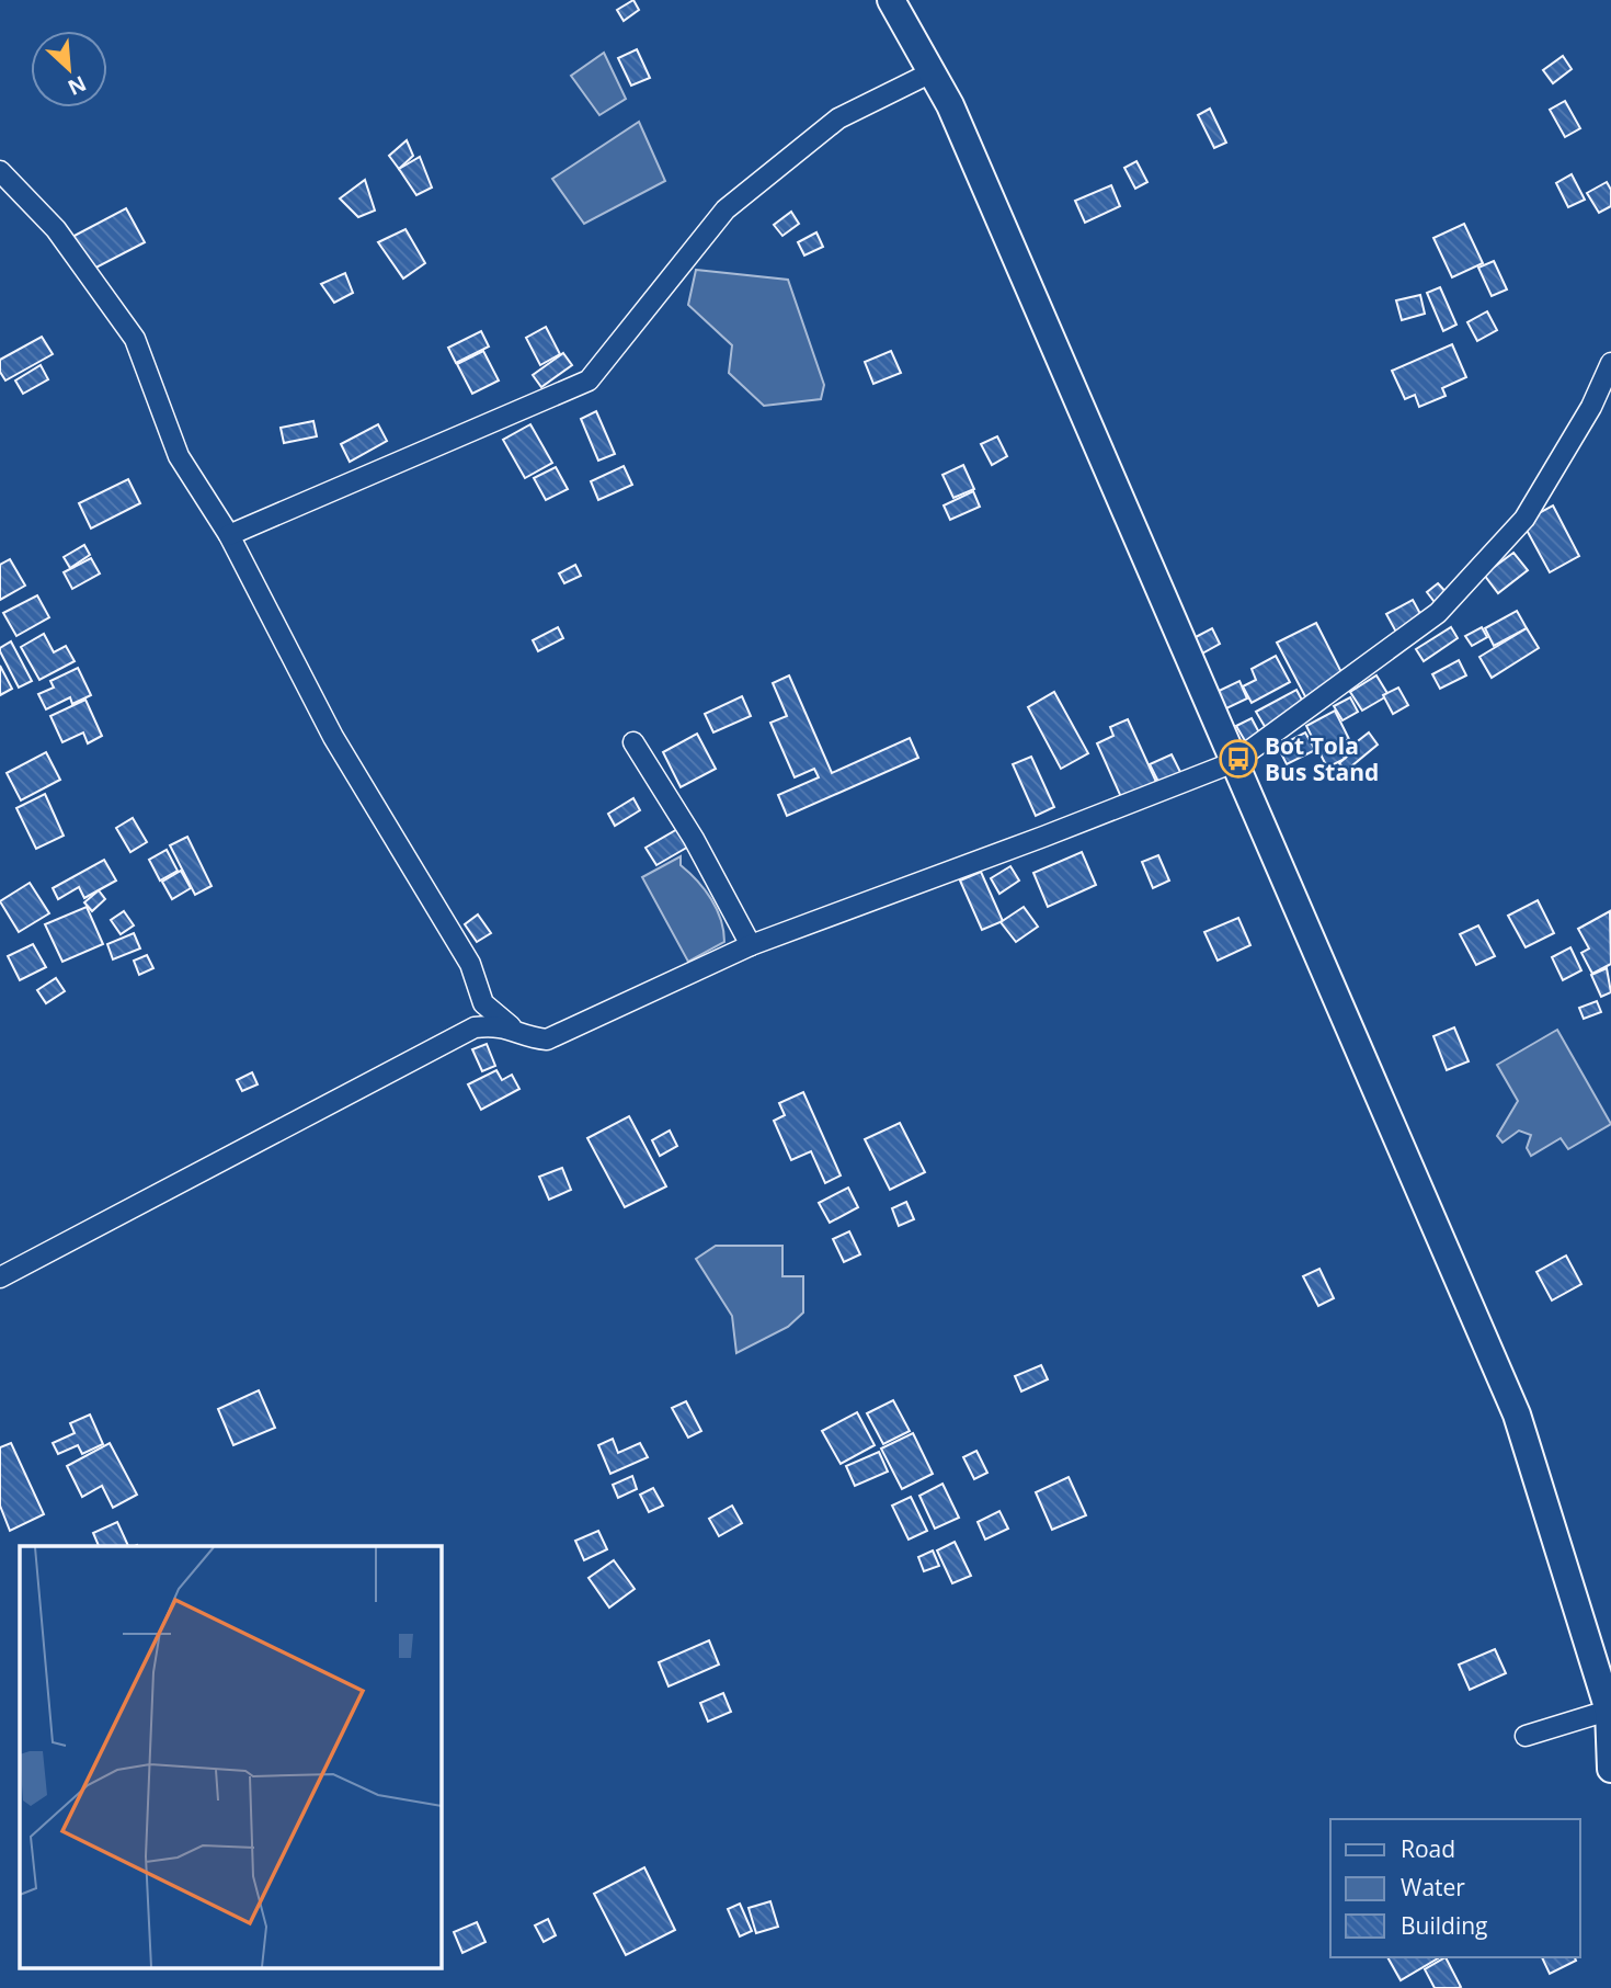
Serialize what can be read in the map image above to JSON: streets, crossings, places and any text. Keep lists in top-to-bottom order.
{
  "places": {
    "bus stop": ["Bot Tola Bus Stand"]
  },
  "legend": ["Road", "Water", "Building"],
  "north": "bottom right"
}
